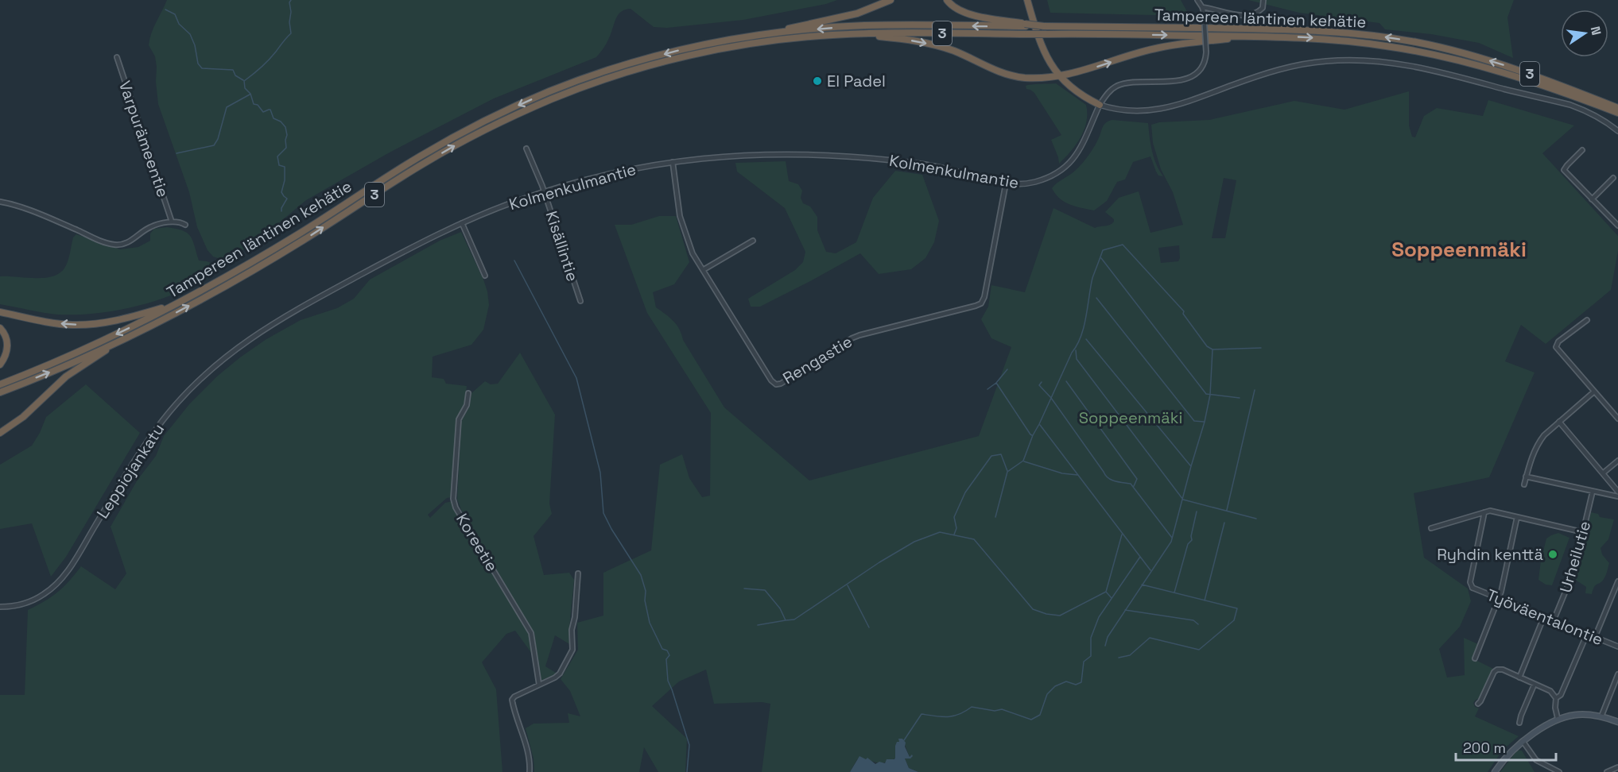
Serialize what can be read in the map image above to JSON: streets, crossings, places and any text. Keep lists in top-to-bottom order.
{
  "streets": {
    "highway": ["Tampereen läntinen kehätie", "3"],
    "street": [
      "Varpurämeentie",
      "Kolmenkulmantie",
      "Kisällintie",
      "Rengastie",
      "Leppiojankatu",
      "Koreetie",
      "Urheilutie",
      "Työväentalontie"
    ]
  },
  "crossings": [
    ["Kolmenkulmantie", "Kisällintie"],
    ["Kolmenkulmantie", "Rengastie"],
    ["Kolmenkulmantie", "Leppiojankatu"],
    ["Urheilutie", "Työväentalontie"]
  ],
  "districts": ["Soppeenmäki"],
  "parks": ["Soppeenmäki"],
  "places": ["El Padel", "Ryhdin kenttä"],
  "scale_bar": "200 m",
  "north": "right"
}
